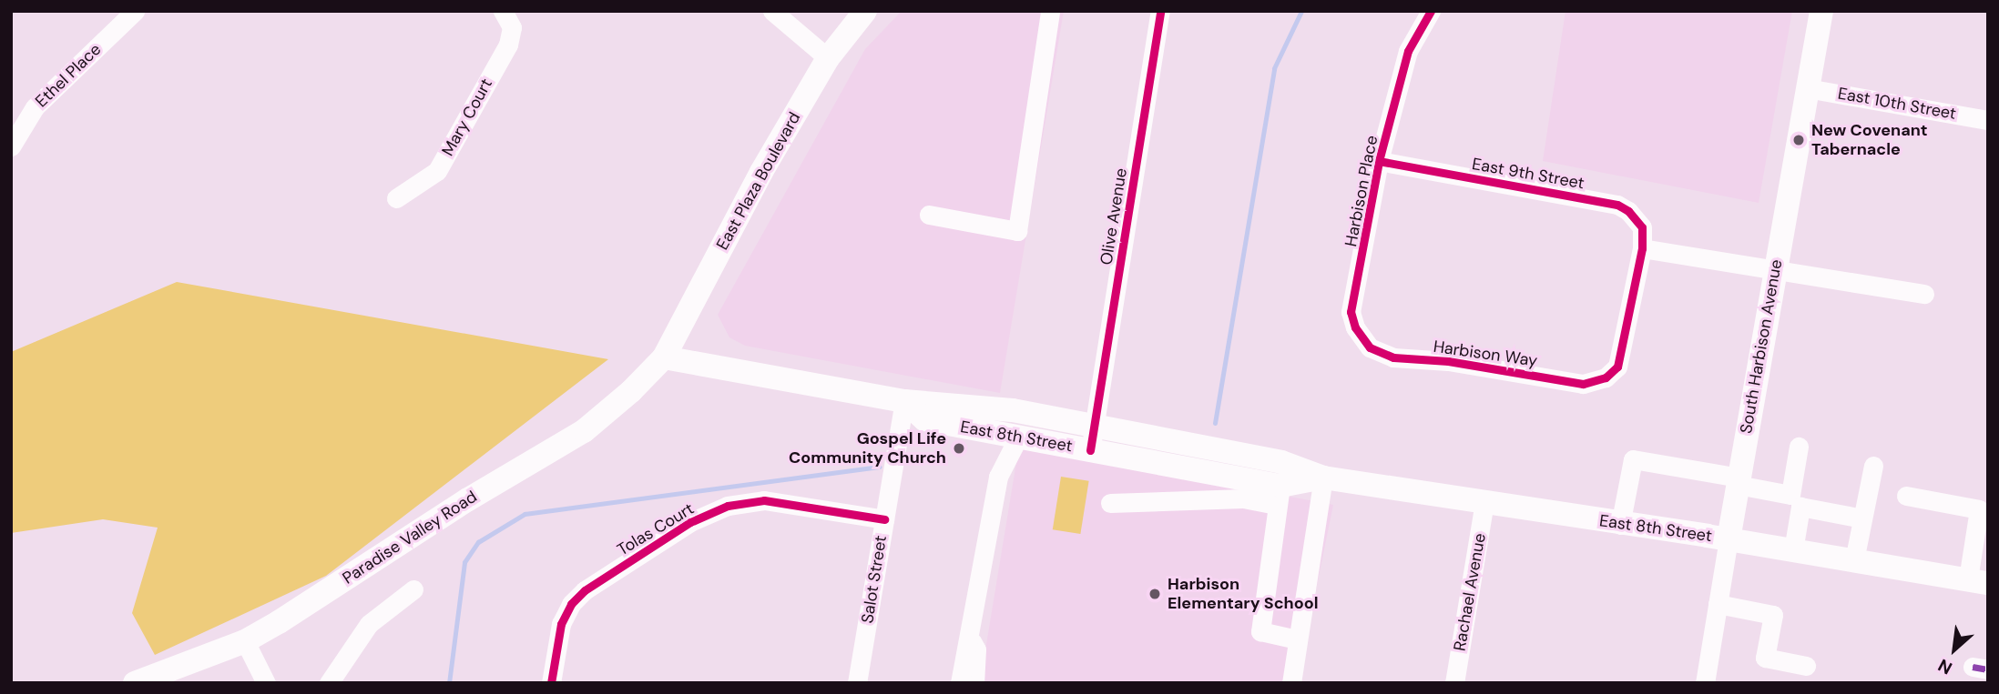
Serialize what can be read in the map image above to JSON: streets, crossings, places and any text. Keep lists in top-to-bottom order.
{
  "streets": {
    "main road": [
      "East Plaza Boulevard",
      "South Harbison Avenue",
      "East 8th Street",
      "Paradise Valley Road"
    ],
    "street": [
      "Ethel Place",
      "East 10th Street",
      "Mary Court",
      "East 9th Street",
      "Harbison Place",
      "Olive Avenue",
      "Harbison Way",
      "Tolas Court",
      "Salot Street",
      "Rachael Avenue"
    ]
  },
  "crossings": [
    ["East 10th Street", "South Harbison Avenue"],
    ["East 9th Street", "Harbison Place"],
    ["East 9th Street", "Harbison Way"],
    ["East Plaza Boulevard", "East 8th Street"],
    ["East Plaza Boulevard", "Paradise Valley Road"],
    ["Harbison Place", "Harbison Way"],
    ["Olive Avenue", "East 8th Street"],
    ["South Harbison Avenue", "East 8th Street"],
    ["East 8th Street", "Paradise Valley Road"],
    ["East 8th Street", "Salot Street"],
    ["East 8th Street", "Rachael Avenue"],
    ["Tolas Court", "Salot Street"]
  ],
  "places": ["New Covenant Tabernacle", "Gospel Life Community Church", "Harbison Elementary School"],
  "north": "bottom left"
}
